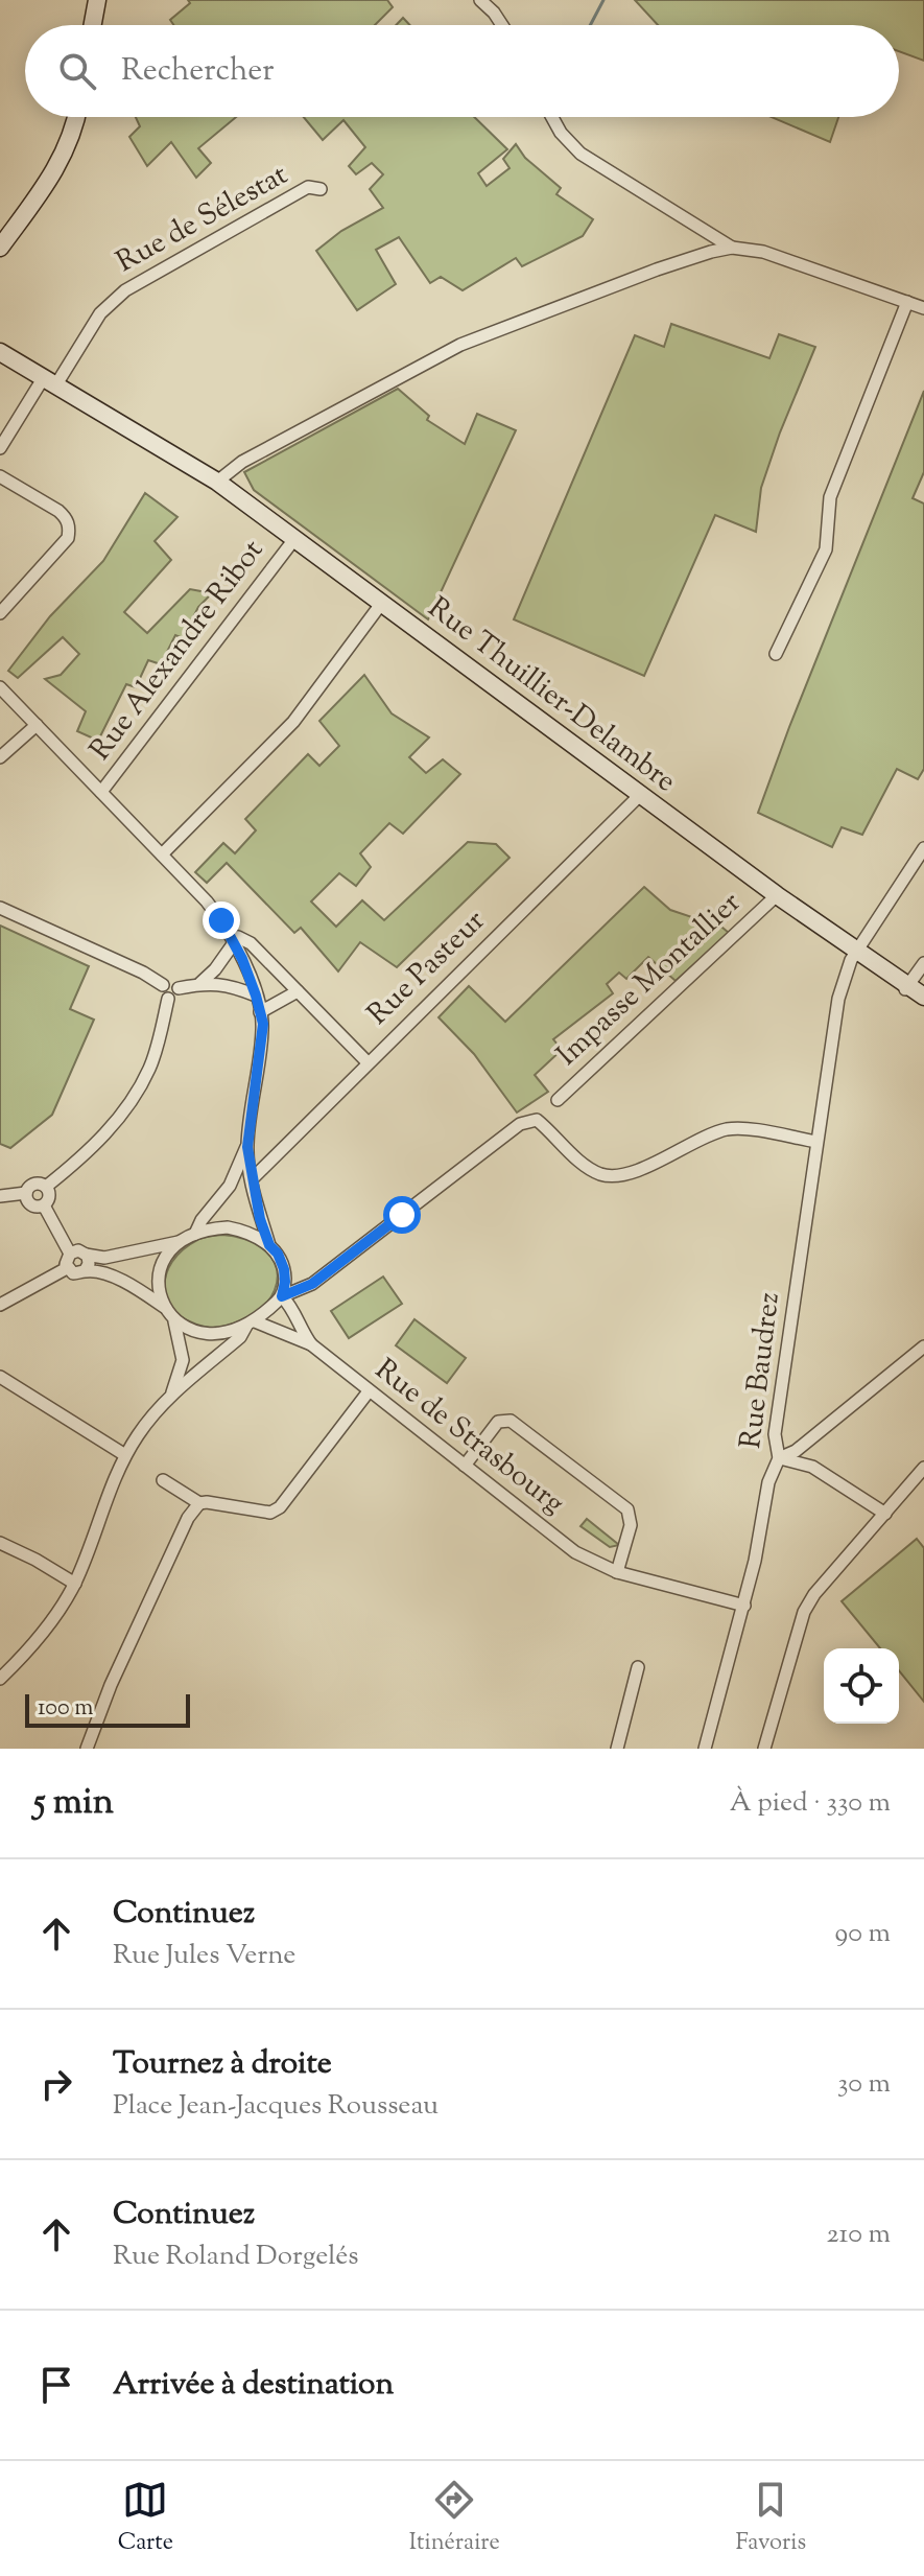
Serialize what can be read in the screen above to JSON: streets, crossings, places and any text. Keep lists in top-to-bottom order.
{
  "streets": {
    "main road": ["Rue Thuillier-Delambre"],
    "street": [
      "Rue de Sélestat",
      "Rue Alexandre Ribot",
      "Rue Pasteur",
      "Impasse Montallier",
      "Rue Baudrez",
      "Rue de Strasbourg"
    ]
  },
  "crossings": [
    ["Rue de Sélestat", "Rue Thuillier-Delambre"],
    ["Rue Alexandre Ribot", "Rue Thuillier-Delambre"],
    ["Rue Thuillier-Delambre", "Rue Pasteur"],
    ["Rue Thuillier-Delambre", "Impasse Montallier"],
    ["Rue Thuillier-Delambre", "Rue Baudrez"],
    ["Rue Baudrez", "Rue de Strasbourg"]
  ],
  "scale_bar": "100 m",
  "page": {
    "search": "Rechercher",
    "scale": "100 m",
    "heading": ["5 min", "À pied · 330 m"],
    "list": [
      ["Continuez", "Rue Jules Verne", "90 m"],
      ["Tournez à droite", "Place Jean-Jacques Rousseau", "30 m"],
      ["Continuez", "Rue Roland Dorgelés", "210 m"],
      "Arrivée à destination"
    ],
    "nav": ["Carte", "Itinéraire", "Favoris"]
  }
}
